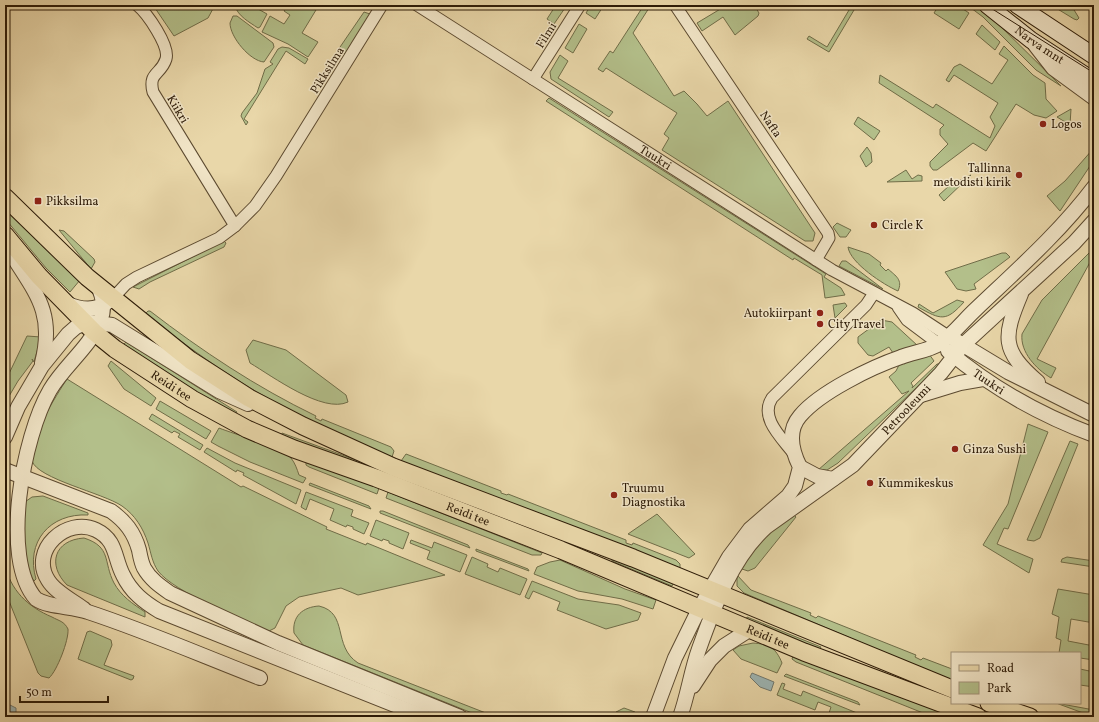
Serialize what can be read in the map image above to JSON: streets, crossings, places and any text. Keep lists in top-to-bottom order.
{
  "streets": {
    "main road": ["Narva mnt", "Reidi tee"],
    "street": [
      "Filmi",
      "Pikksilma",
      "Kiikri",
      "Nafta",
      "Tuukri",
      "Petrooleumi"
    ]
  },
  "crossings": [
    ["Filmi", "Tuukri"],
    ["Pikksilma", "Kiikri"],
    ["Pikksilma", "Reidi tee"],
    ["Nafta", "Tuukri"],
    ["Tuukri", "Petrooleumi"],
    ["Reidi tee", "Petrooleumi"]
  ],
  "places": {
    "other": [
      "Logos",
      "Tallinna metodisti kirik",
      "Circle K",
      "Autokiirpant",
      "City Travel",
      "Ginza Sushi",
      "Kummikeskus",
      "Truumu Diagnostika"
    ],
    "transit": ["Pikksilma"]
  },
  "legend": ["Road", "Park"],
  "scale_bar": "50 m"
}
